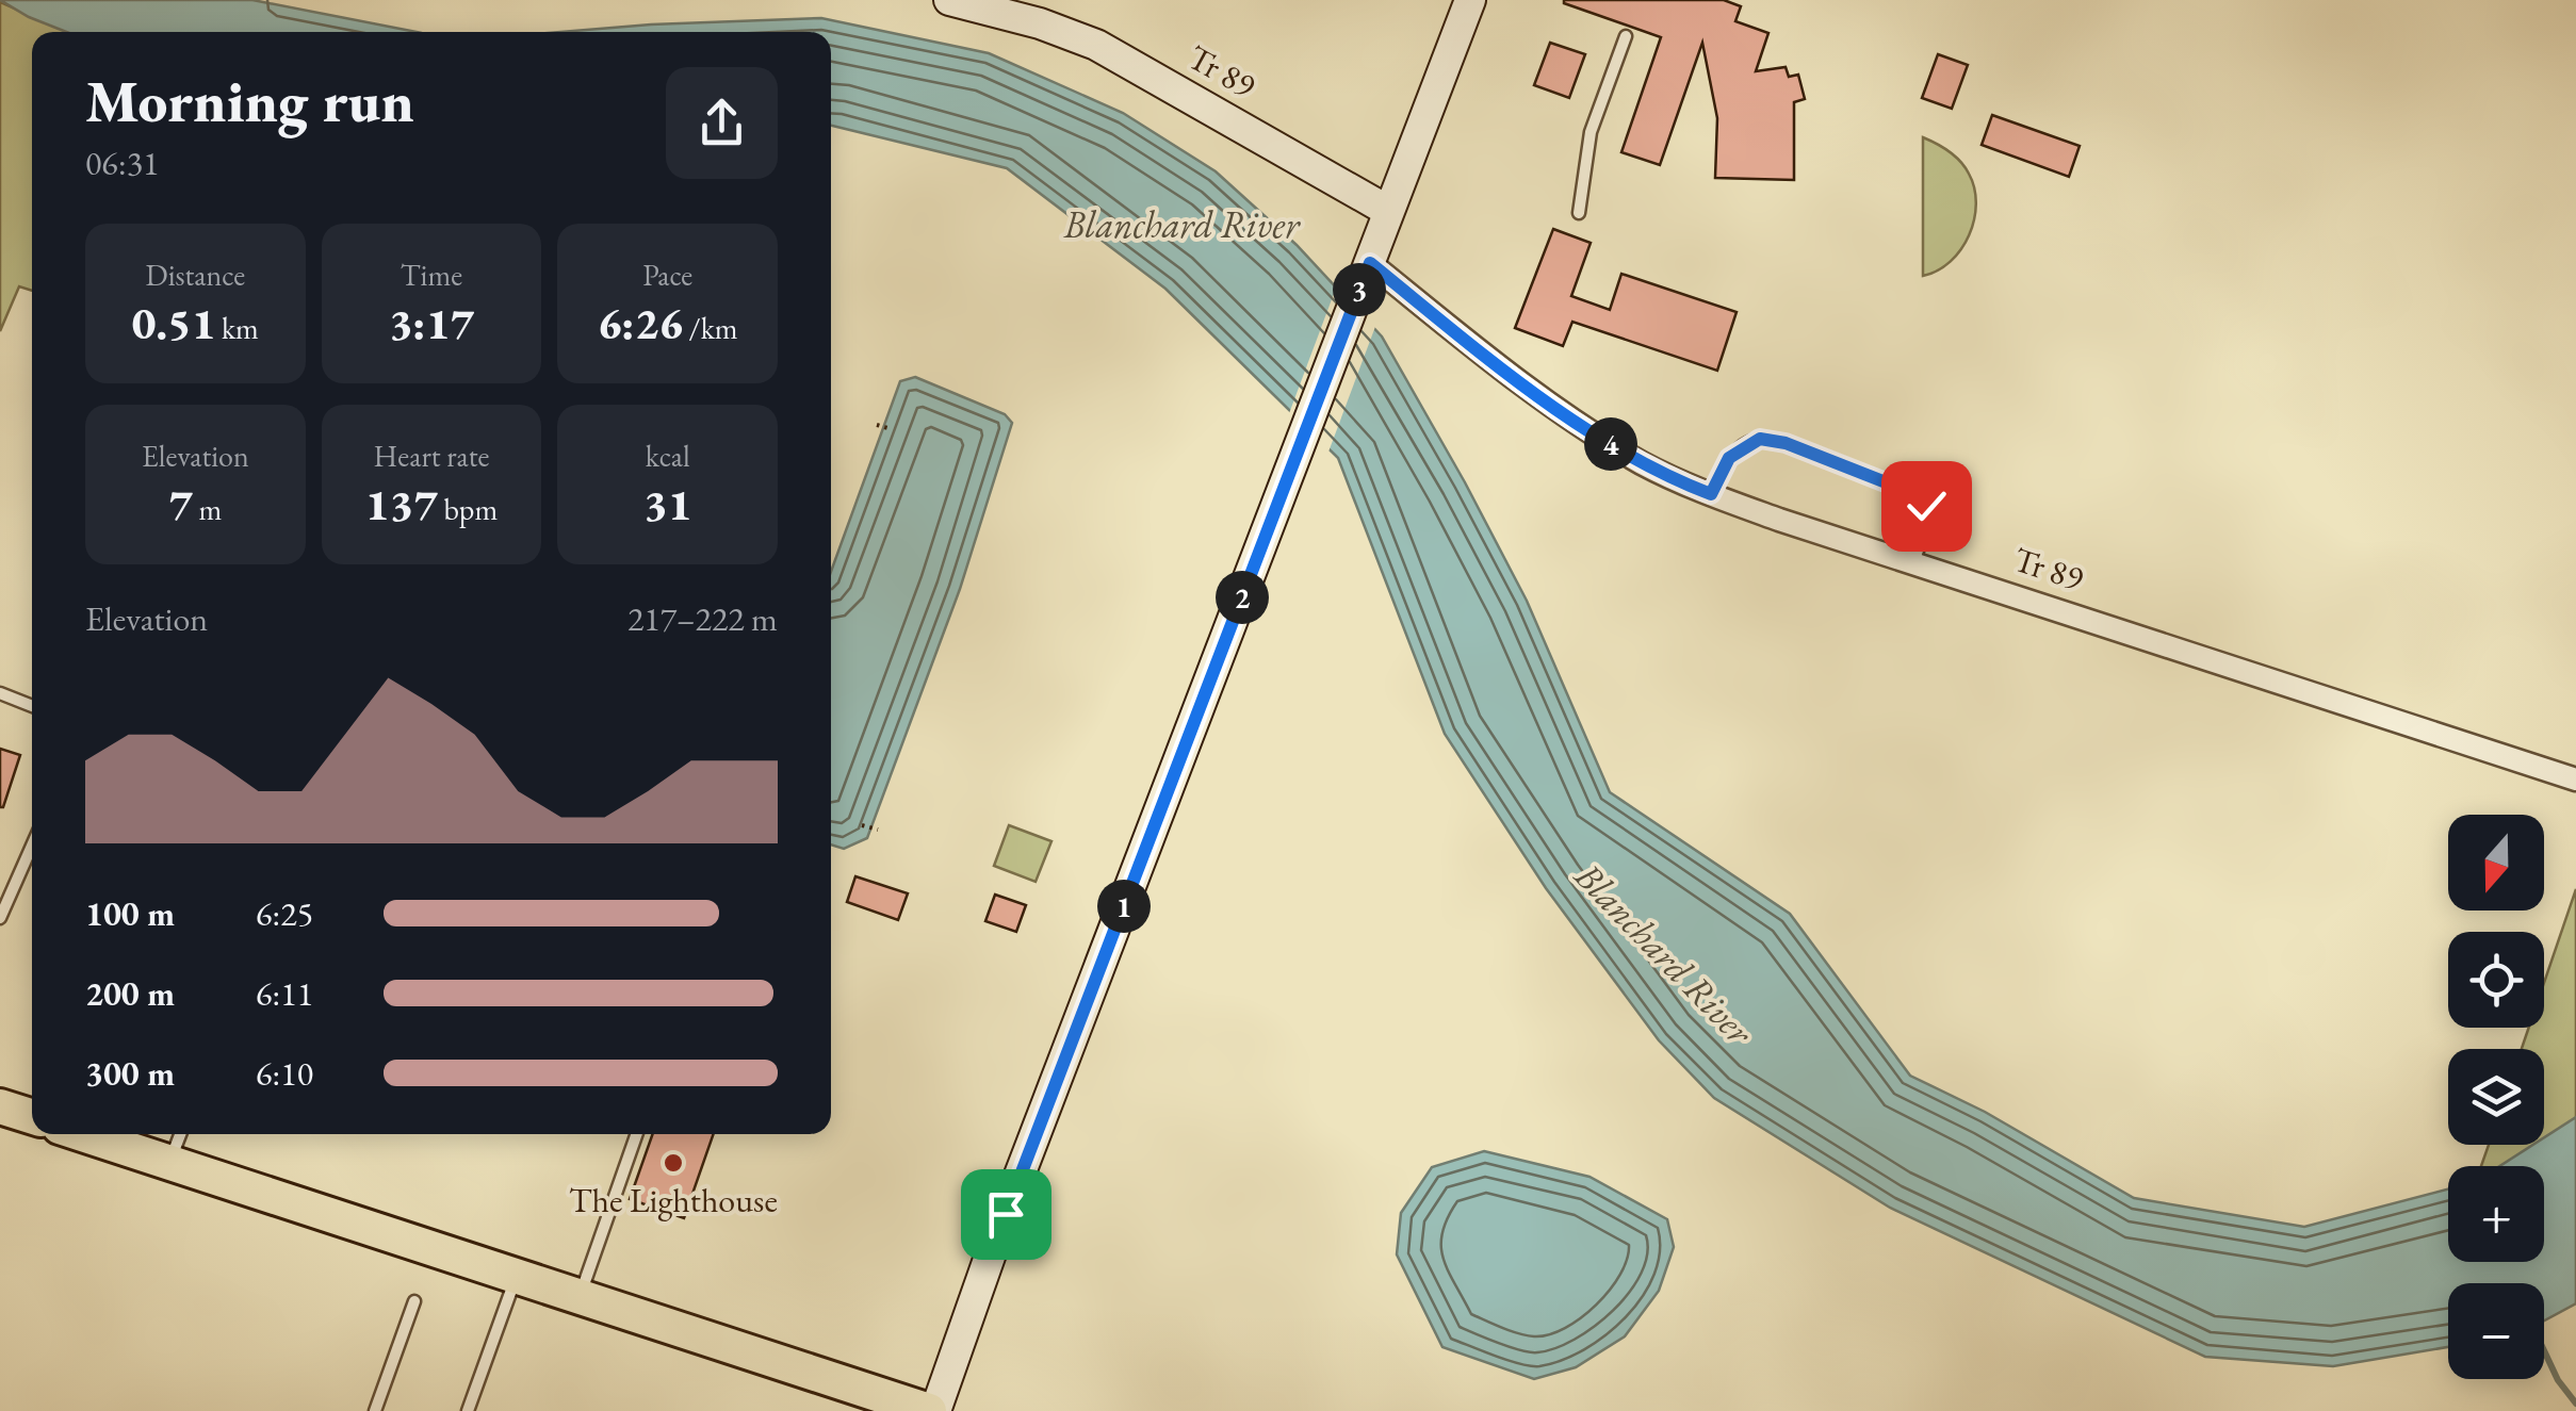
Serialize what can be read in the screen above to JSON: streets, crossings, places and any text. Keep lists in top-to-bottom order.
{
  "streets": {
    "street": ["Tr 89"]
  },
  "water": ["Blanchard River"],
  "places": ["The Lighthouse"],
  "north": "bottom",
  "page": {
    "heading": ["Morning run", "06:31"],
    "stats": [
      ["Distance", "0.51 km"],
      ["Time", "3:17"],
      ["Pace", "6:26 /km"],
      ["Elevation", "7 m"],
      ["Heart rate", "137 bpm"],
      ["kcal", "31"]
    ],
    "pins": [
      "3",
      "4",
      "2",
      "1"
    ],
    "chart": ["Elevation", "217–222 m"],
    "map_buttons": ["+", "−"],
    "list": [
      {
        "name": "100 m",
        "note": "6:25"
      },
      {
        "name": "200 m",
        "note": "6:11"
      },
      {
        "name": "300 m",
        "note": "6:10"
      }
    ]
  }
}
